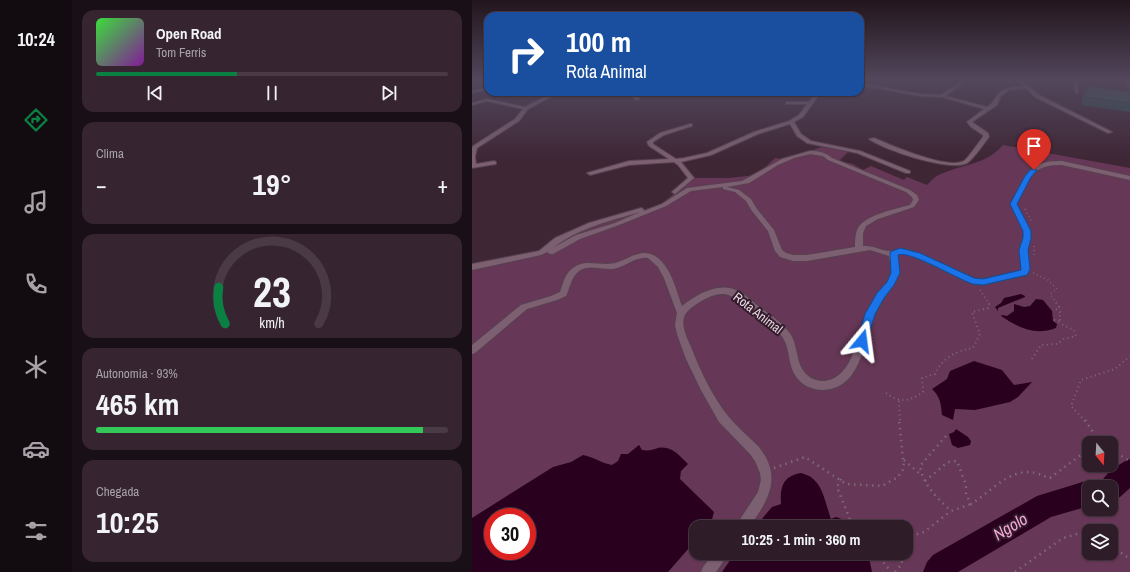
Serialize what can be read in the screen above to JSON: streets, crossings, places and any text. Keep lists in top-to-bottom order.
{
  "streets": {
    "street": ["Rota Animal"]
  },
  "water": ["Ngolo"],
  "north": "bottom",
  "page": {
    "tabs": "10:24",
    "turn": ["100 m", "Rota Animal"],
    "song": ["Open Road", "Tom Ferris"],
    "tile": [
      "Clima",
      ["Autonomia · 93%", "465 km"],
      ["Chegada", "10:25"]
    ],
    "heat": ["−", "19°", "+"],
    "limit": "30",
    "trip": "10:25 · 1 min · 360 m",
    "gauge": ["23", "km/h"]
  }
}
